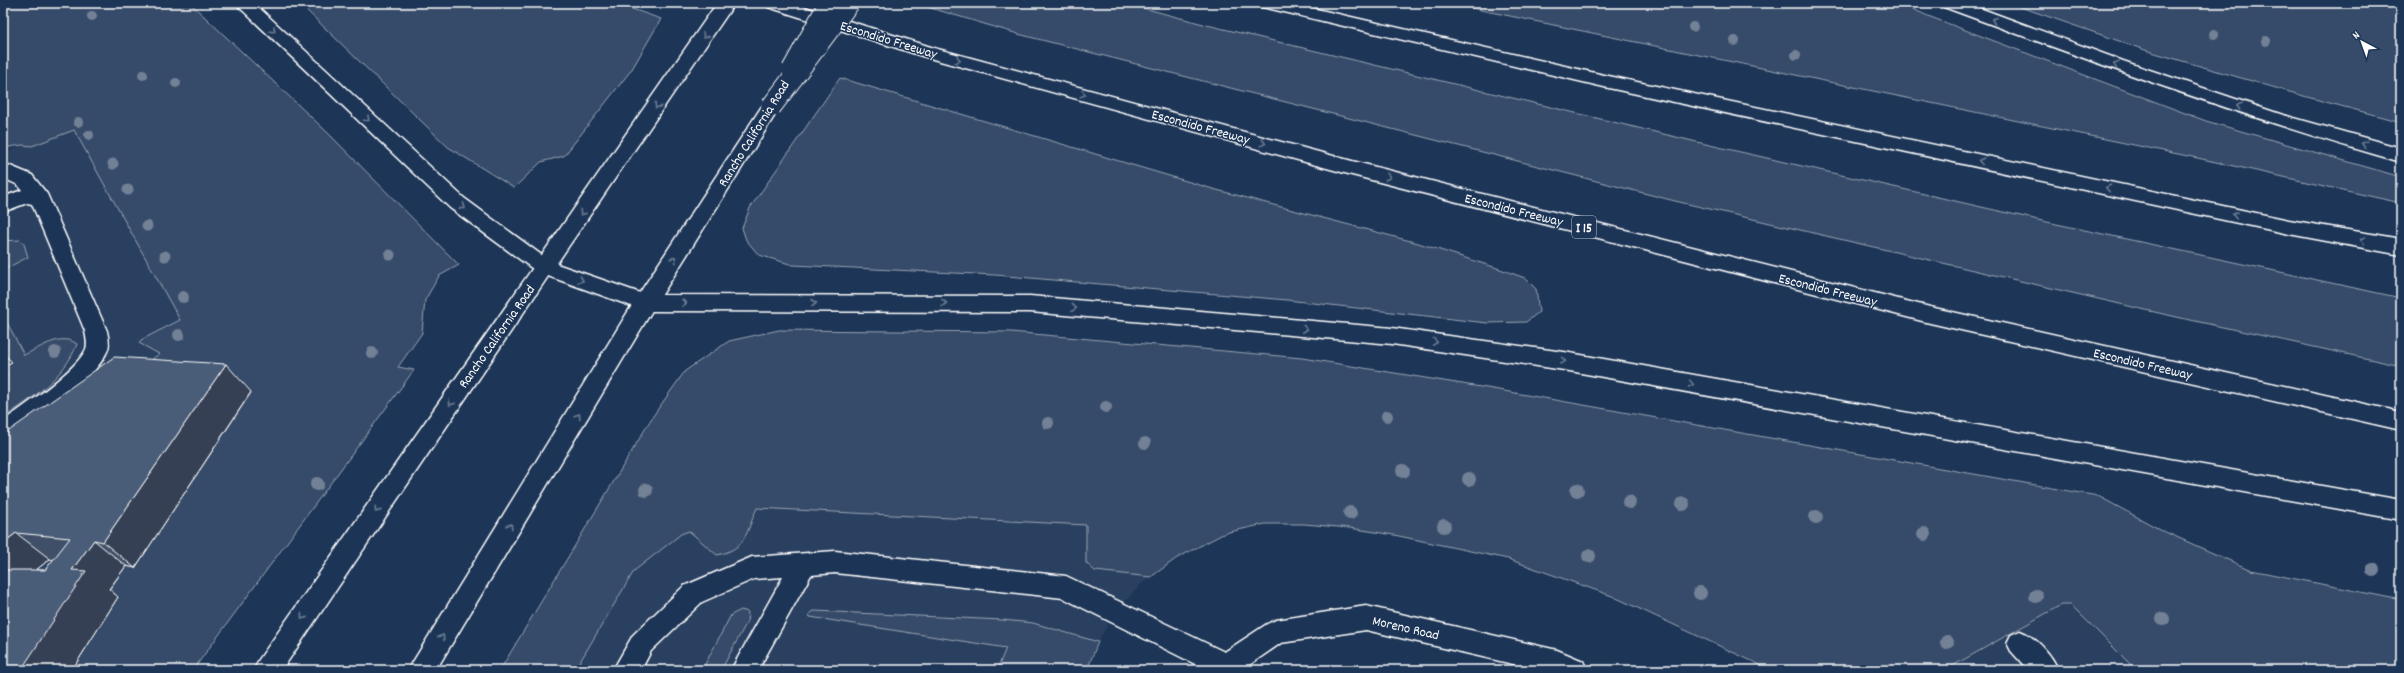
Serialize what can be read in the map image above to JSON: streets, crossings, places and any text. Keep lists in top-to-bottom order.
{
  "streets": {
    "main road": [
      "Escondido Freeway",
      "Rancho California Road",
      "I 15",
      "Moreno Road"
    ]
  },
  "north": "top left"
}
